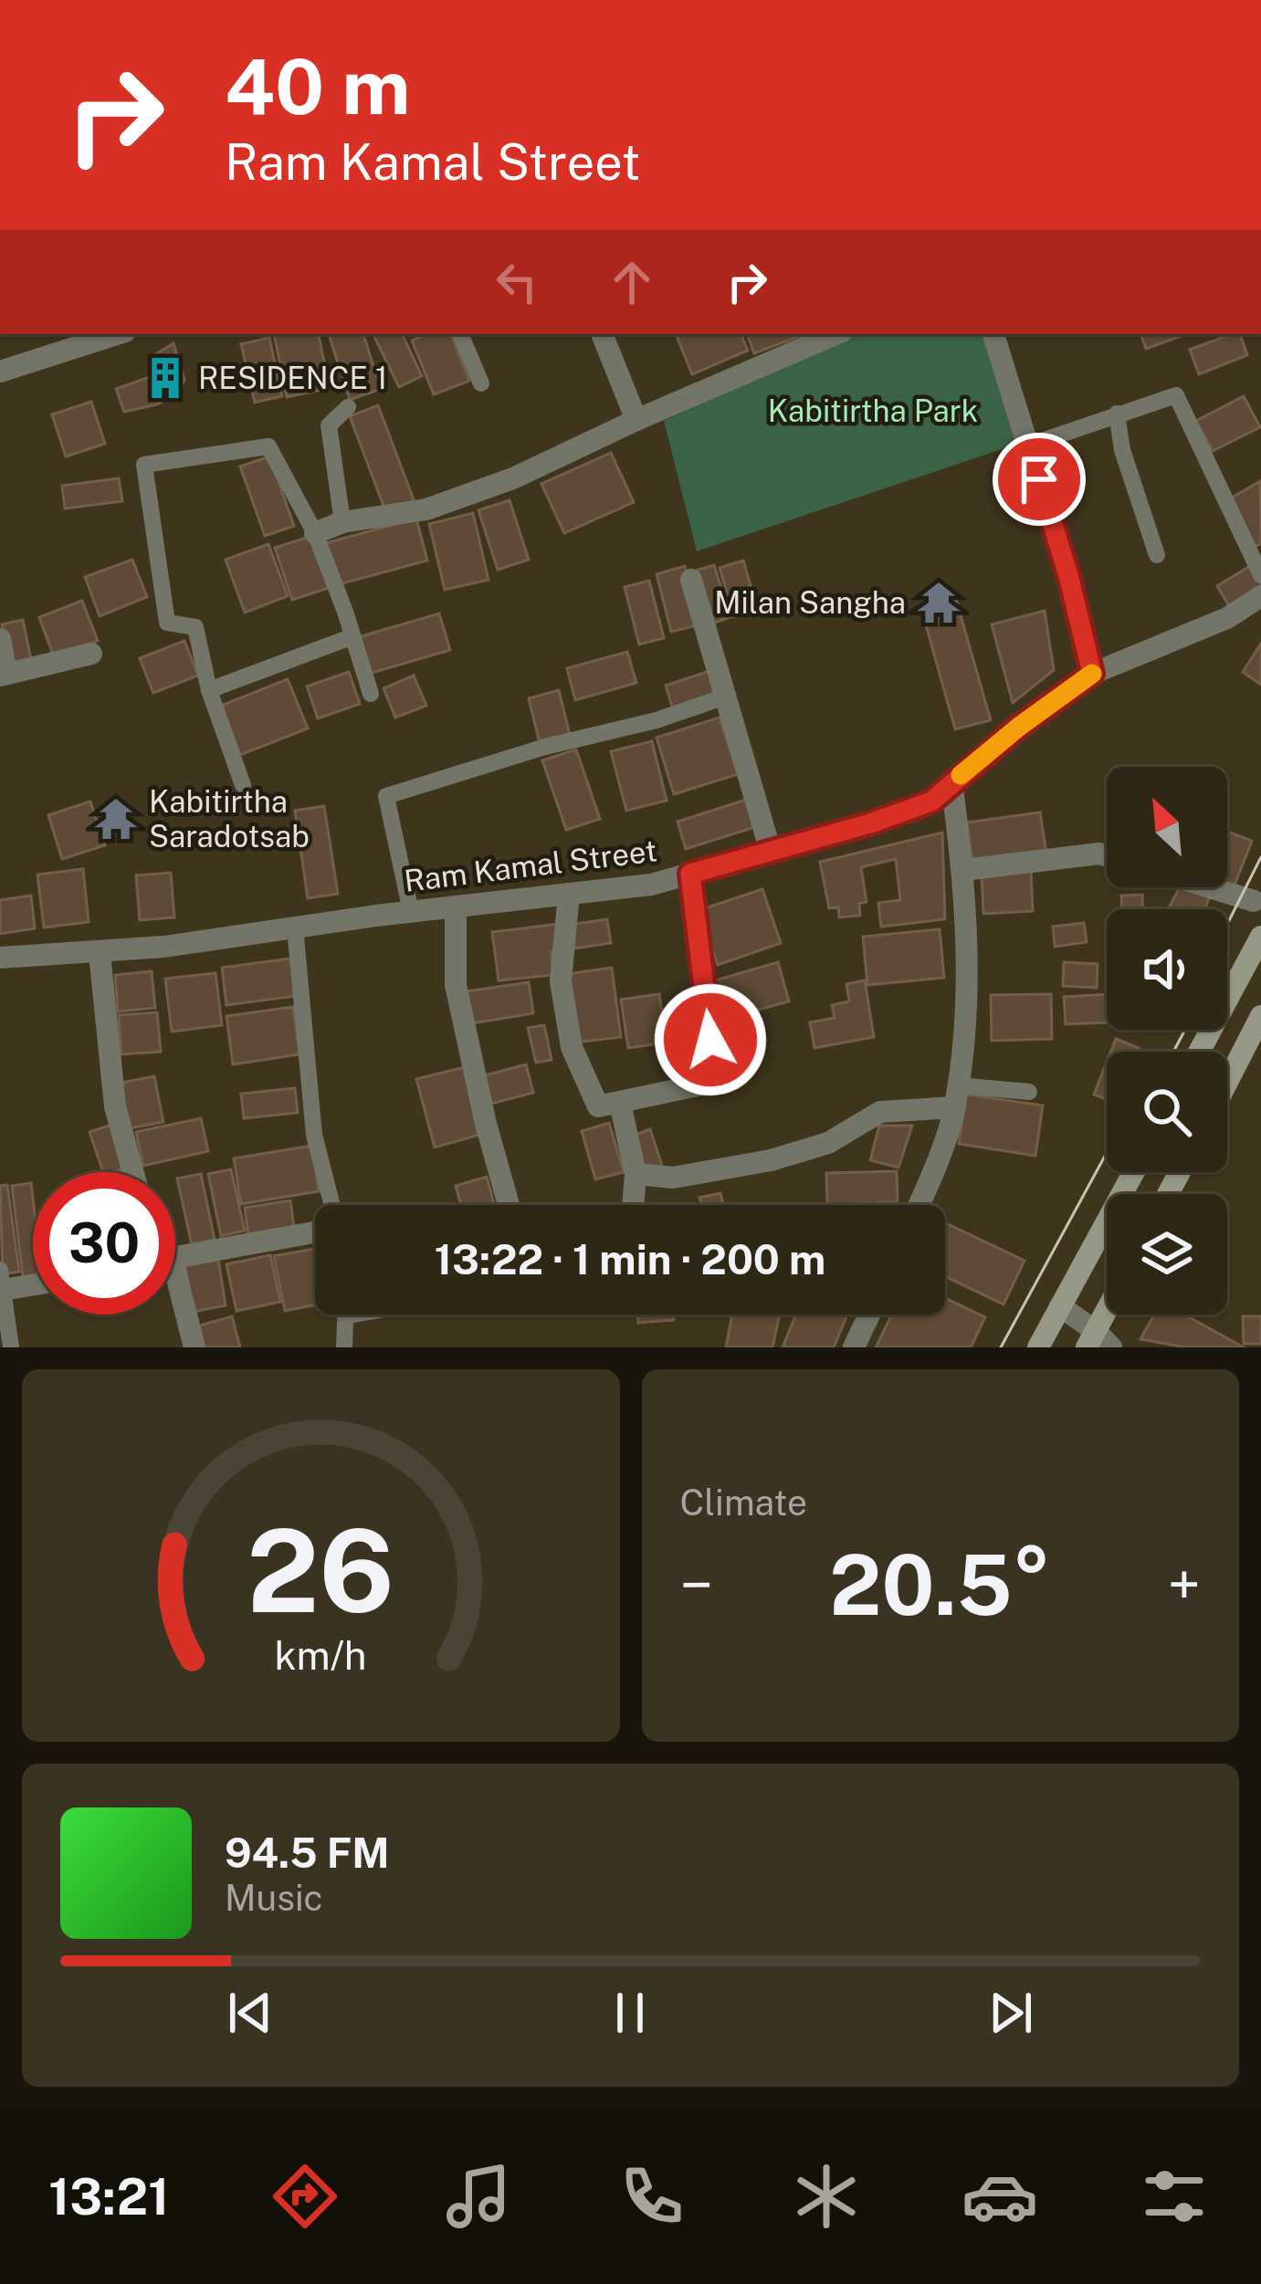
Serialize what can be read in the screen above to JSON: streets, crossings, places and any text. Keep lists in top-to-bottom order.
{
  "streets": {
    "street": ["Ram Kamal Street"]
  },
  "parks": ["Kabitirtha Park"],
  "places": {
    "building": ["RESIDENCE 1"],
    "temple": ["Milan Sangha", "Kabitirtha Saradotsab"]
  },
  "north": "top left",
  "page": {
    "turn": ["40 m", "Ram Kamal Street"],
    "limit": "30",
    "trip": "13:22 · 1 min · 200 m",
    "tile": "Climate",
    "heat": ["−", "20.5°", "+"],
    "song": ["94.5 FM", "Music"],
    "tabs": "13:21",
    "gauge": ["26", "km/h"]
  }
}
